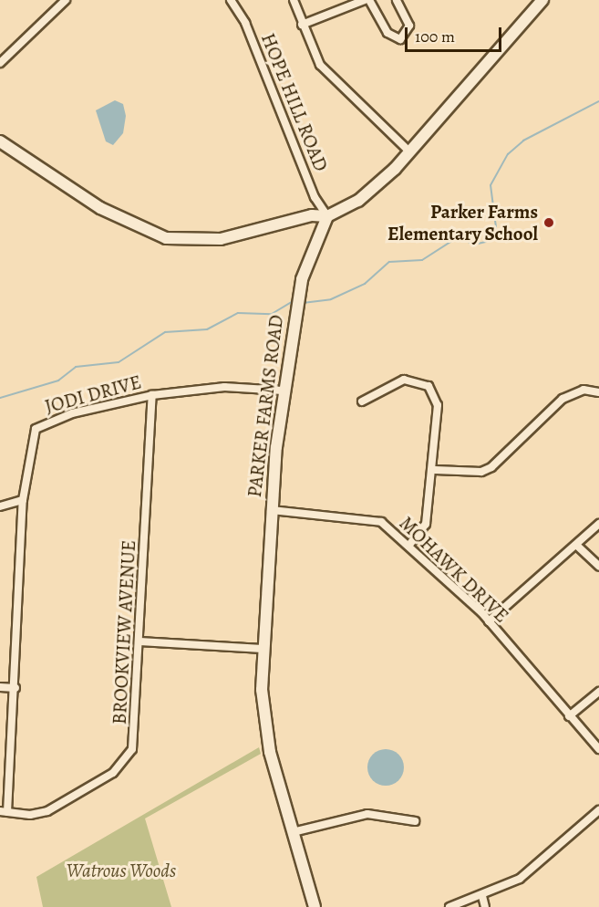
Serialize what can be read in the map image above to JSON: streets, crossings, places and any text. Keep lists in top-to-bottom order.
{
  "streets": {
    "street": [
      "HOPE HILL ROAD",
      "JODI DRIVE",
      "PARKER FARMS ROAD",
      "MOHAWK DRIVE",
      "BROOKVIEW AVENUE"
    ]
  },
  "crossings": [
    ["HOPE HILL ROAD", "PARKER FARMS ROAD"],
    ["JODI DRIVE", "PARKER FARMS ROAD"],
    ["JODI DRIVE", "BROOKVIEW AVENUE"],
    ["PARKER FARMS ROAD", "MOHAWK DRIVE"]
  ],
  "parks": ["Watrous Woods"],
  "places": ["Parker Farms Elementary School"],
  "scale_bar": "100 m"
}
